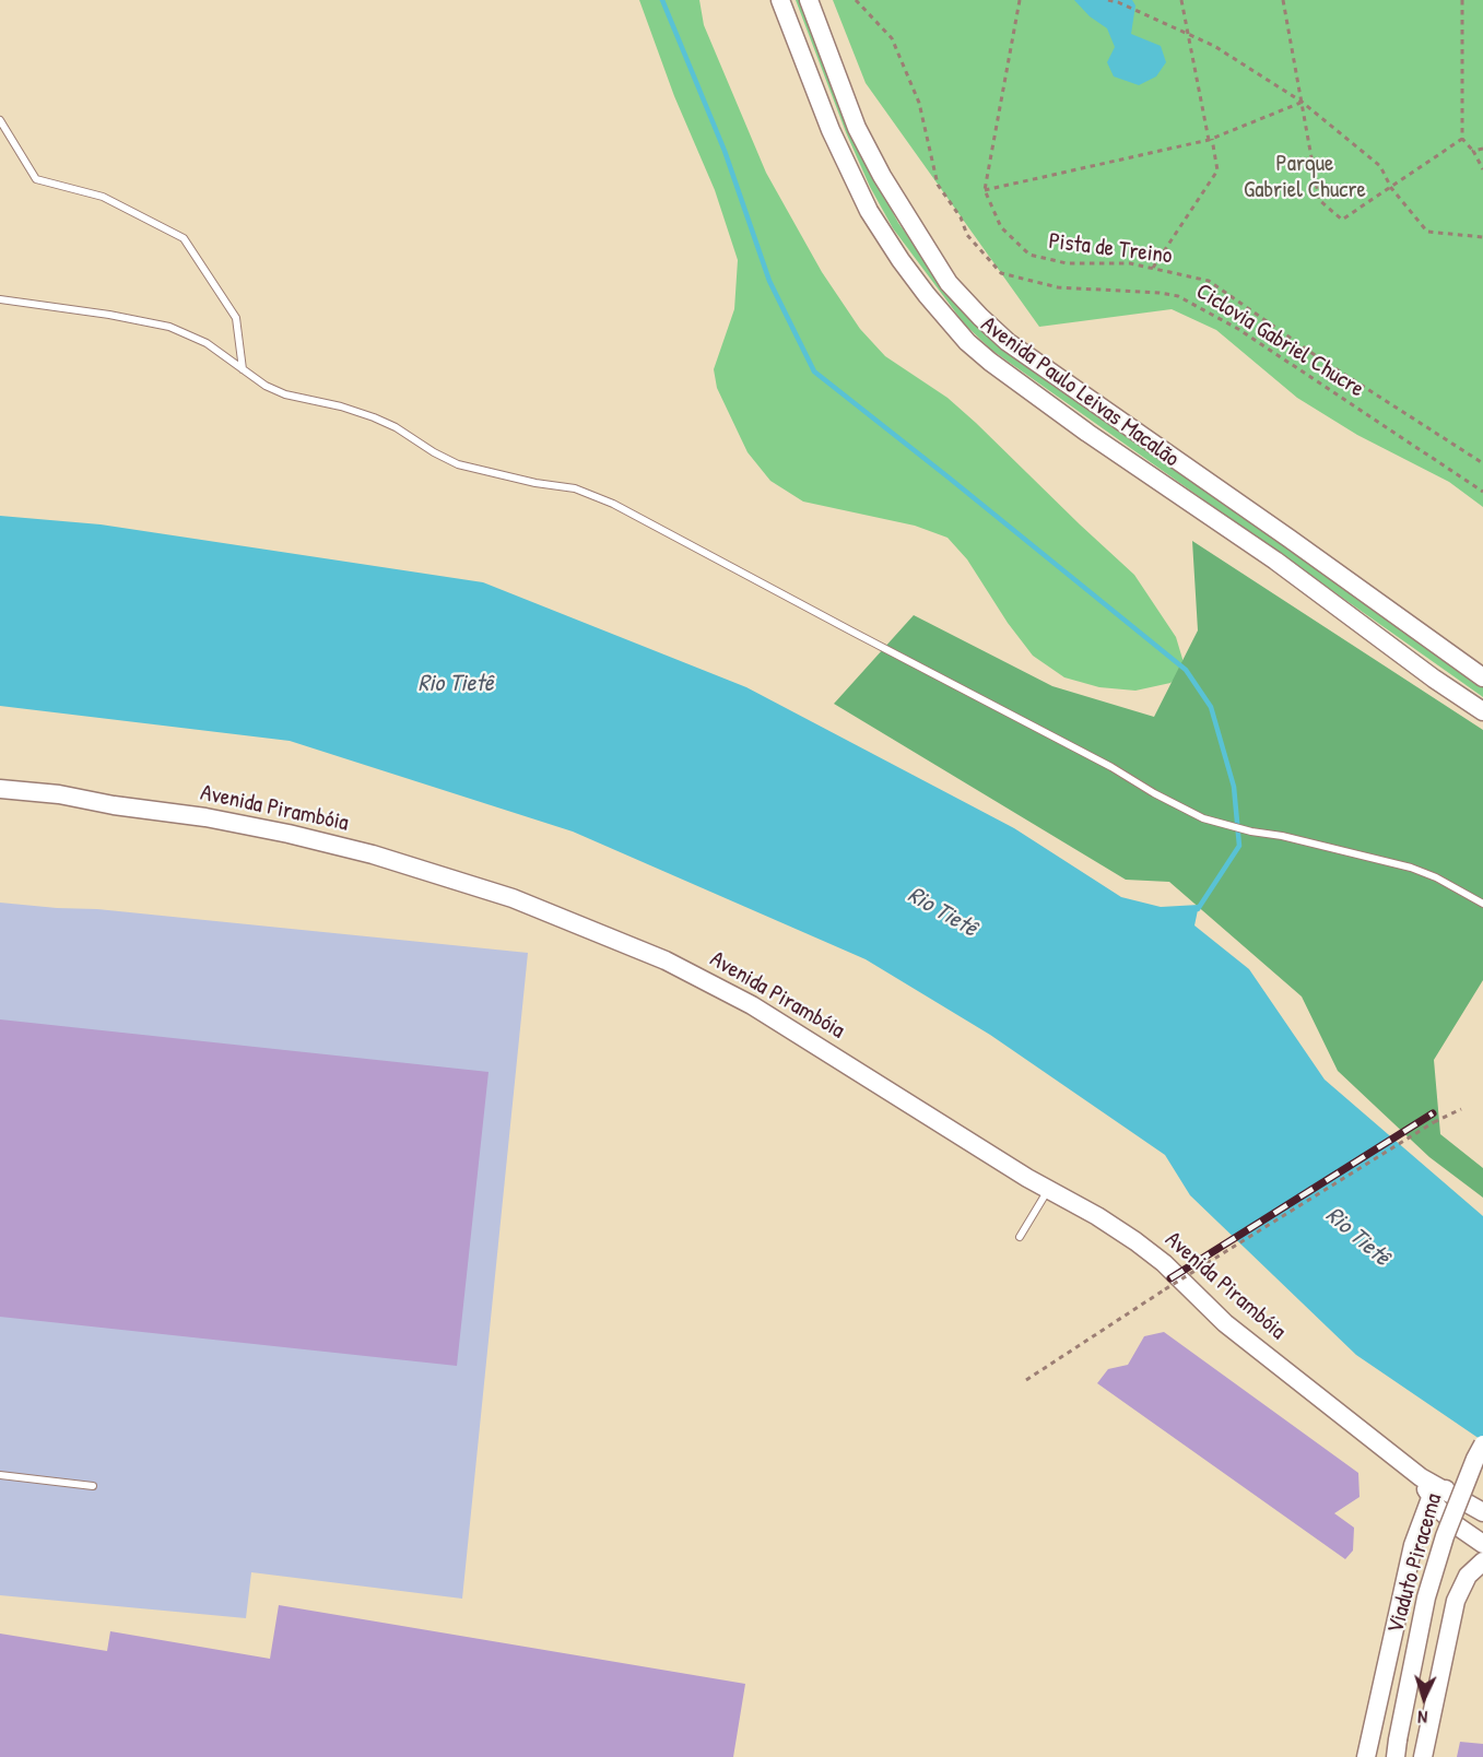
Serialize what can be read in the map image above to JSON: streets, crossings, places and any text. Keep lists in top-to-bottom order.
{
  "streets": {
    "main road": ["Avenida Paulo Leivas Macalão", "Avenida Pirambóia", "Viaduto Piracema"],
    "path": ["Pista de Treino", "Ciclovia Gabriel Chucre"]
  },
  "water": ["Rio Tietê"],
  "parks": ["Parque Gabriel Chucre"],
  "north": "bottom"
}
